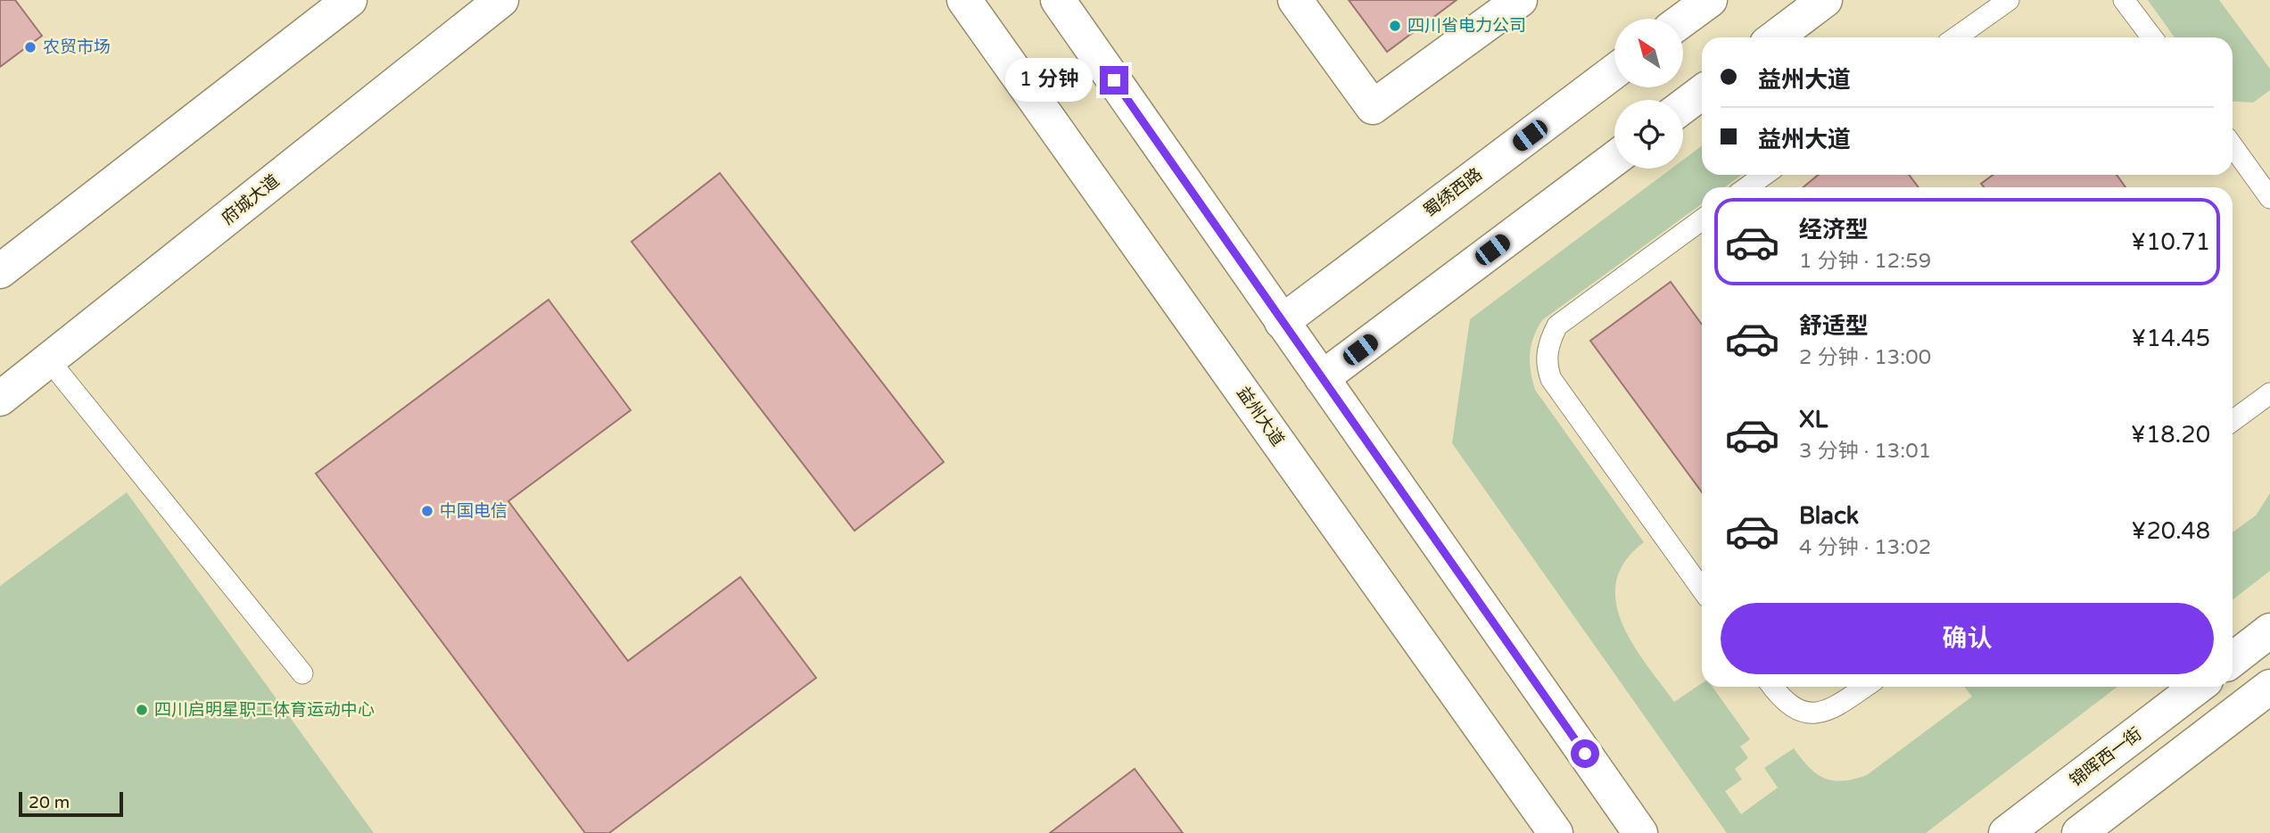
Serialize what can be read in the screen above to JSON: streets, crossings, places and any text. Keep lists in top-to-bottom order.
{
  "streets": {
    "main road": [
      "蜀绣西路",
      "府城大道",
      "益州大道",
      "锦晖西一街"
    ]
  },
  "places": [
    "四川省电力公司",
    "农贸市场",
    "中国电信",
    "四川启明星职工体育运动中心"
  ],
  "scale_bar": "20 m",
  "north": "top left",
  "page": {
    "banner": ["益州大道", "益州大道"],
    "bubble": "1 分钟",
    "list": [
      {
        "name": "经济型",
        "note": "1 分钟 · 12:59",
        "value": "¥10.71"
      },
      {
        "name": "舒适型",
        "note": "2 分钟 · 13:00",
        "value": "¥14.45"
      },
      {
        "name": "XL",
        "note": "3 分钟 · 13:01",
        "value": "¥18.20"
      },
      {
        "name": "Black",
        "note": "4 分钟 · 13:02",
        "value": "¥20.48"
      }
    ],
    "buttons": "确认",
    "scale": "20 m"
  }
}
